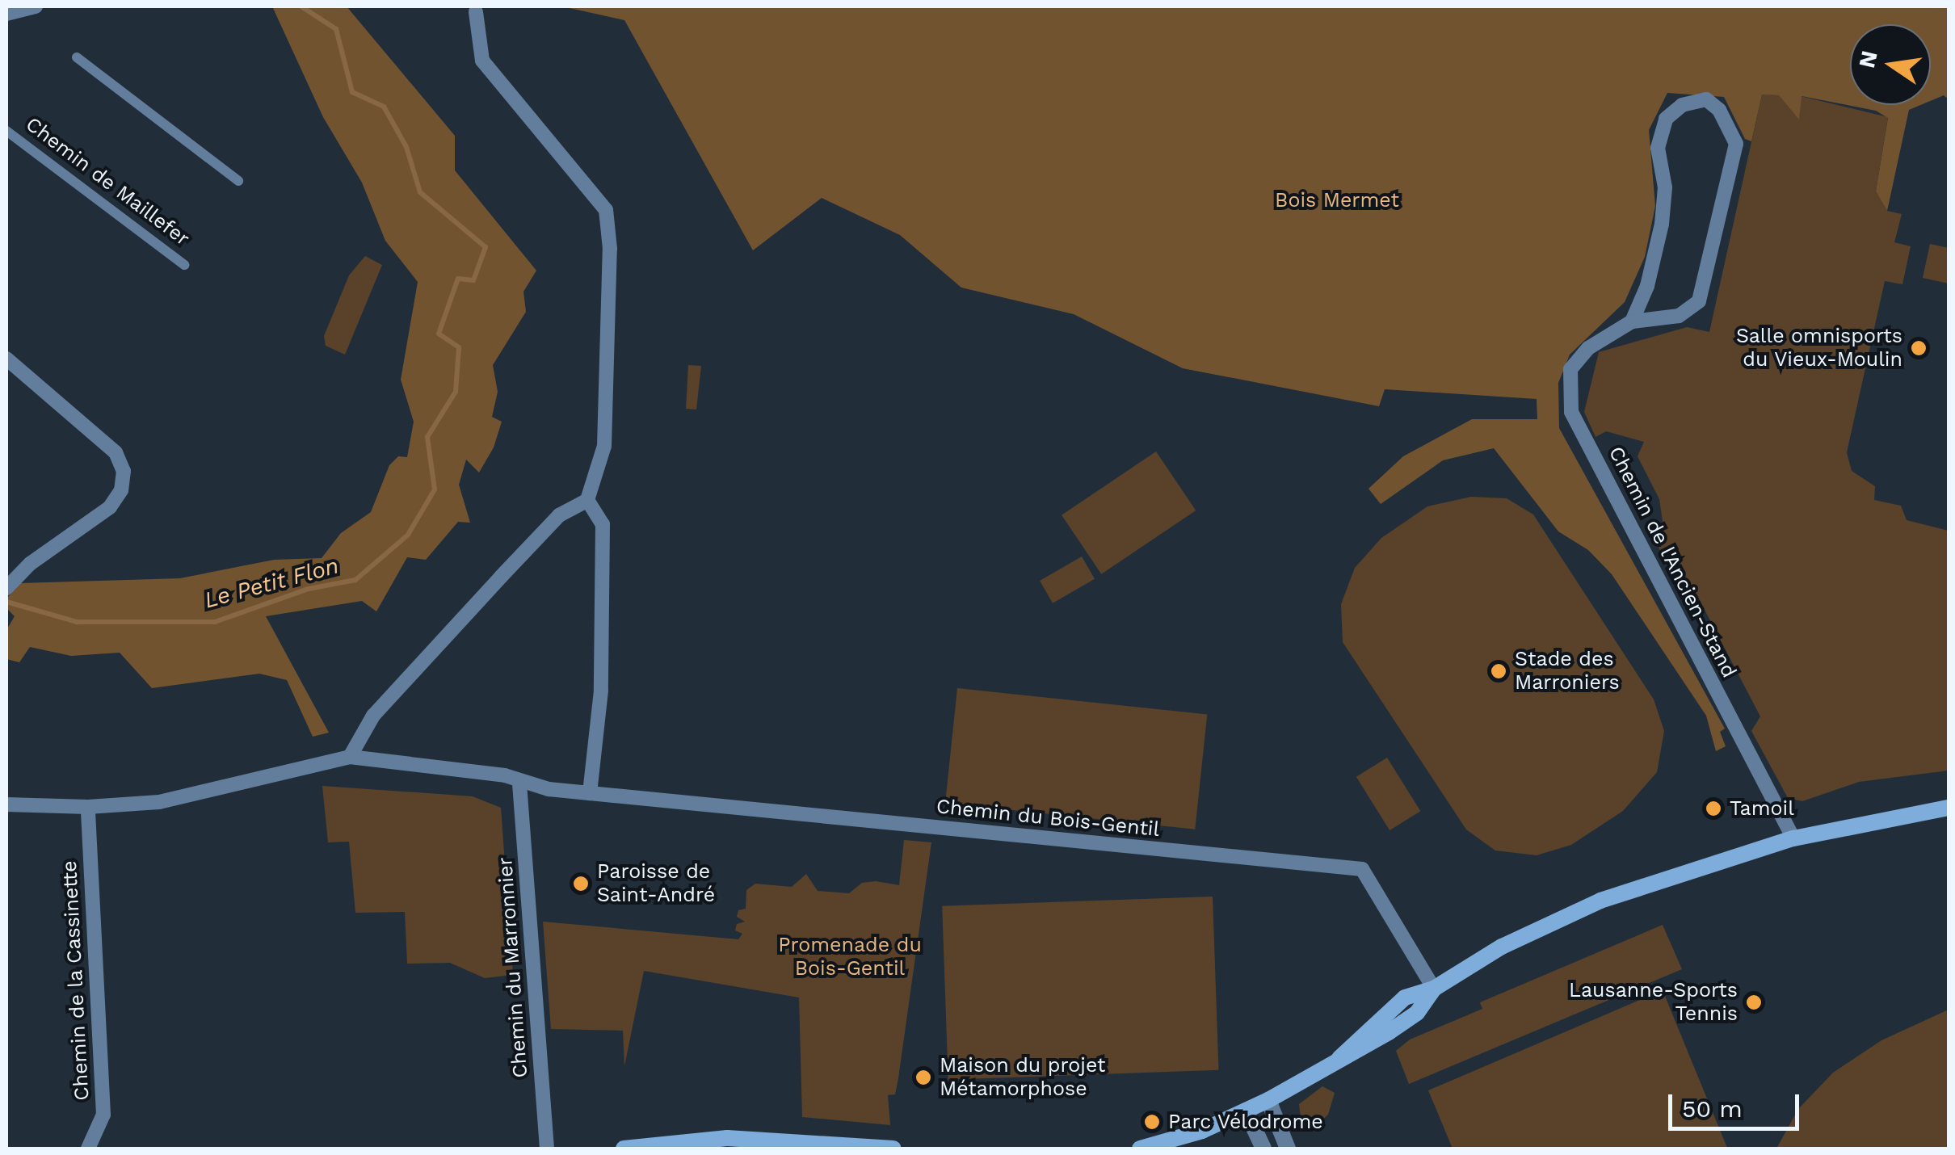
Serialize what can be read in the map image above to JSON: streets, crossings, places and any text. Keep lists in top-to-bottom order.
{
  "streets": {
    "street": [
      "Chemin de Maillefer",
      "Chemin de l'Ancien-Stand",
      "Chemin du Bois-Gentil",
      "Chemin du Marronnier",
      "Chemin de la Cassinette"
    ]
  },
  "crossings": [
    ["Chemin du Bois-Gentil", "Chemin du Marronnier"],
    ["Chemin du Bois-Gentil", "Chemin de la Cassinette"]
  ],
  "water": ["Le Petit Flon"],
  "parks": ["Bois Mermet", "Promenade du Bois-Gentil"],
  "places": [
    "Salle omnisports du Vieux-Moulin",
    "Stade des Marroniers",
    "Tamoil",
    "Paroisse de Saint-André",
    "Lausanne-Sports Tennis",
    "Maison du projet Métamorphose",
    "Parc Vélodrome"
  ],
  "scale_bar": "50 m",
  "north": "left"
}
